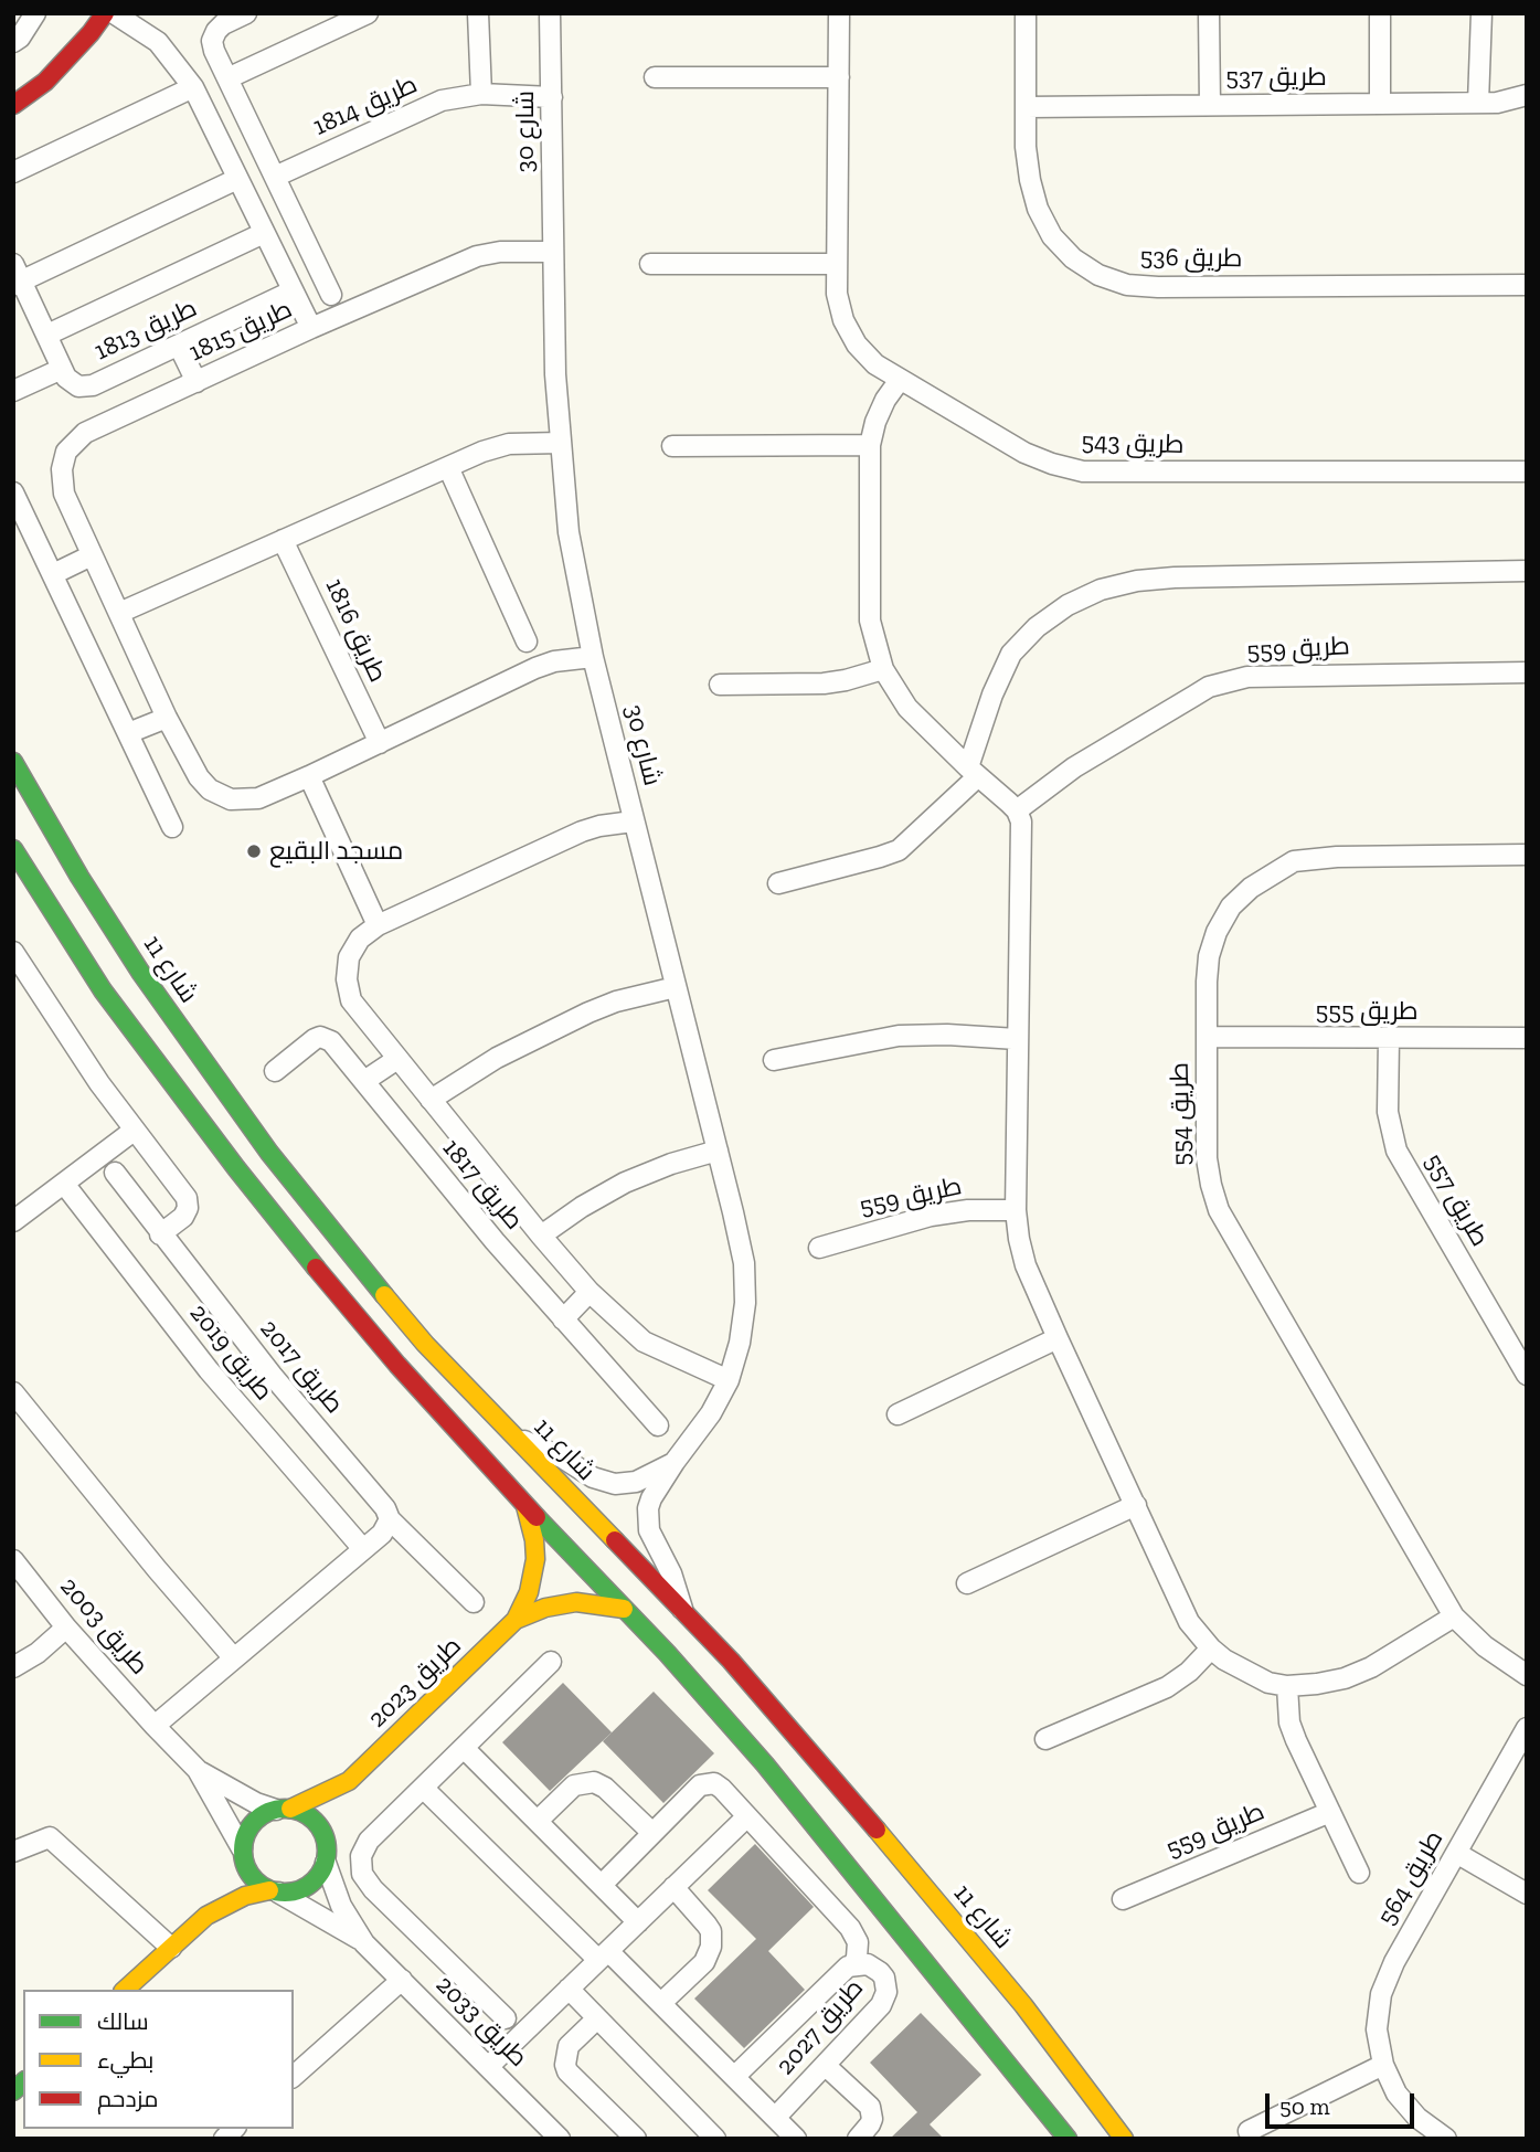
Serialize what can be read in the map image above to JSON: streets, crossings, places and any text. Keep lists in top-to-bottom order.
{
  "streets": {
    "street": [
      "طريق 537",
      "طريق 1814",
      "شارع 30",
      "طريق 536",
      "طريق 1813",
      "طريق 1815",
      "طريق 543",
      "طريق 1816",
      "طريق 559",
      "شارع 11",
      "طريق 555",
      "طريق 554",
      "طريق 1817",
      "طريق 557",
      "طريق 2019",
      "طريق 2017",
      "طريق 2003",
      "طريق 2023",
      "طريق 564",
      "طريق 2033",
      "طريق 2027"
    ]
  },
  "crossings": [
    ["طريق 537", "طريق 536"],
    ["طريق 1814", "شارع 30"],
    ["شارع 30", "طريق 1815"],
    ["شارع 30", "شارع 11"],
    ["شارع 30", "طريق 1817"],
    ["طريق 1815", "طريق 1816"],
    ["طريق 555", "طريق 554"],
    ["طريق 555", "طريق 557"],
    ["طريق 2023", "طريق 2033"]
  ],
  "places": ["مسجد البقيع"],
  "legend": ["سالك", "بطيء", "مزدحم"],
  "scale_bar": "50 m"
}
